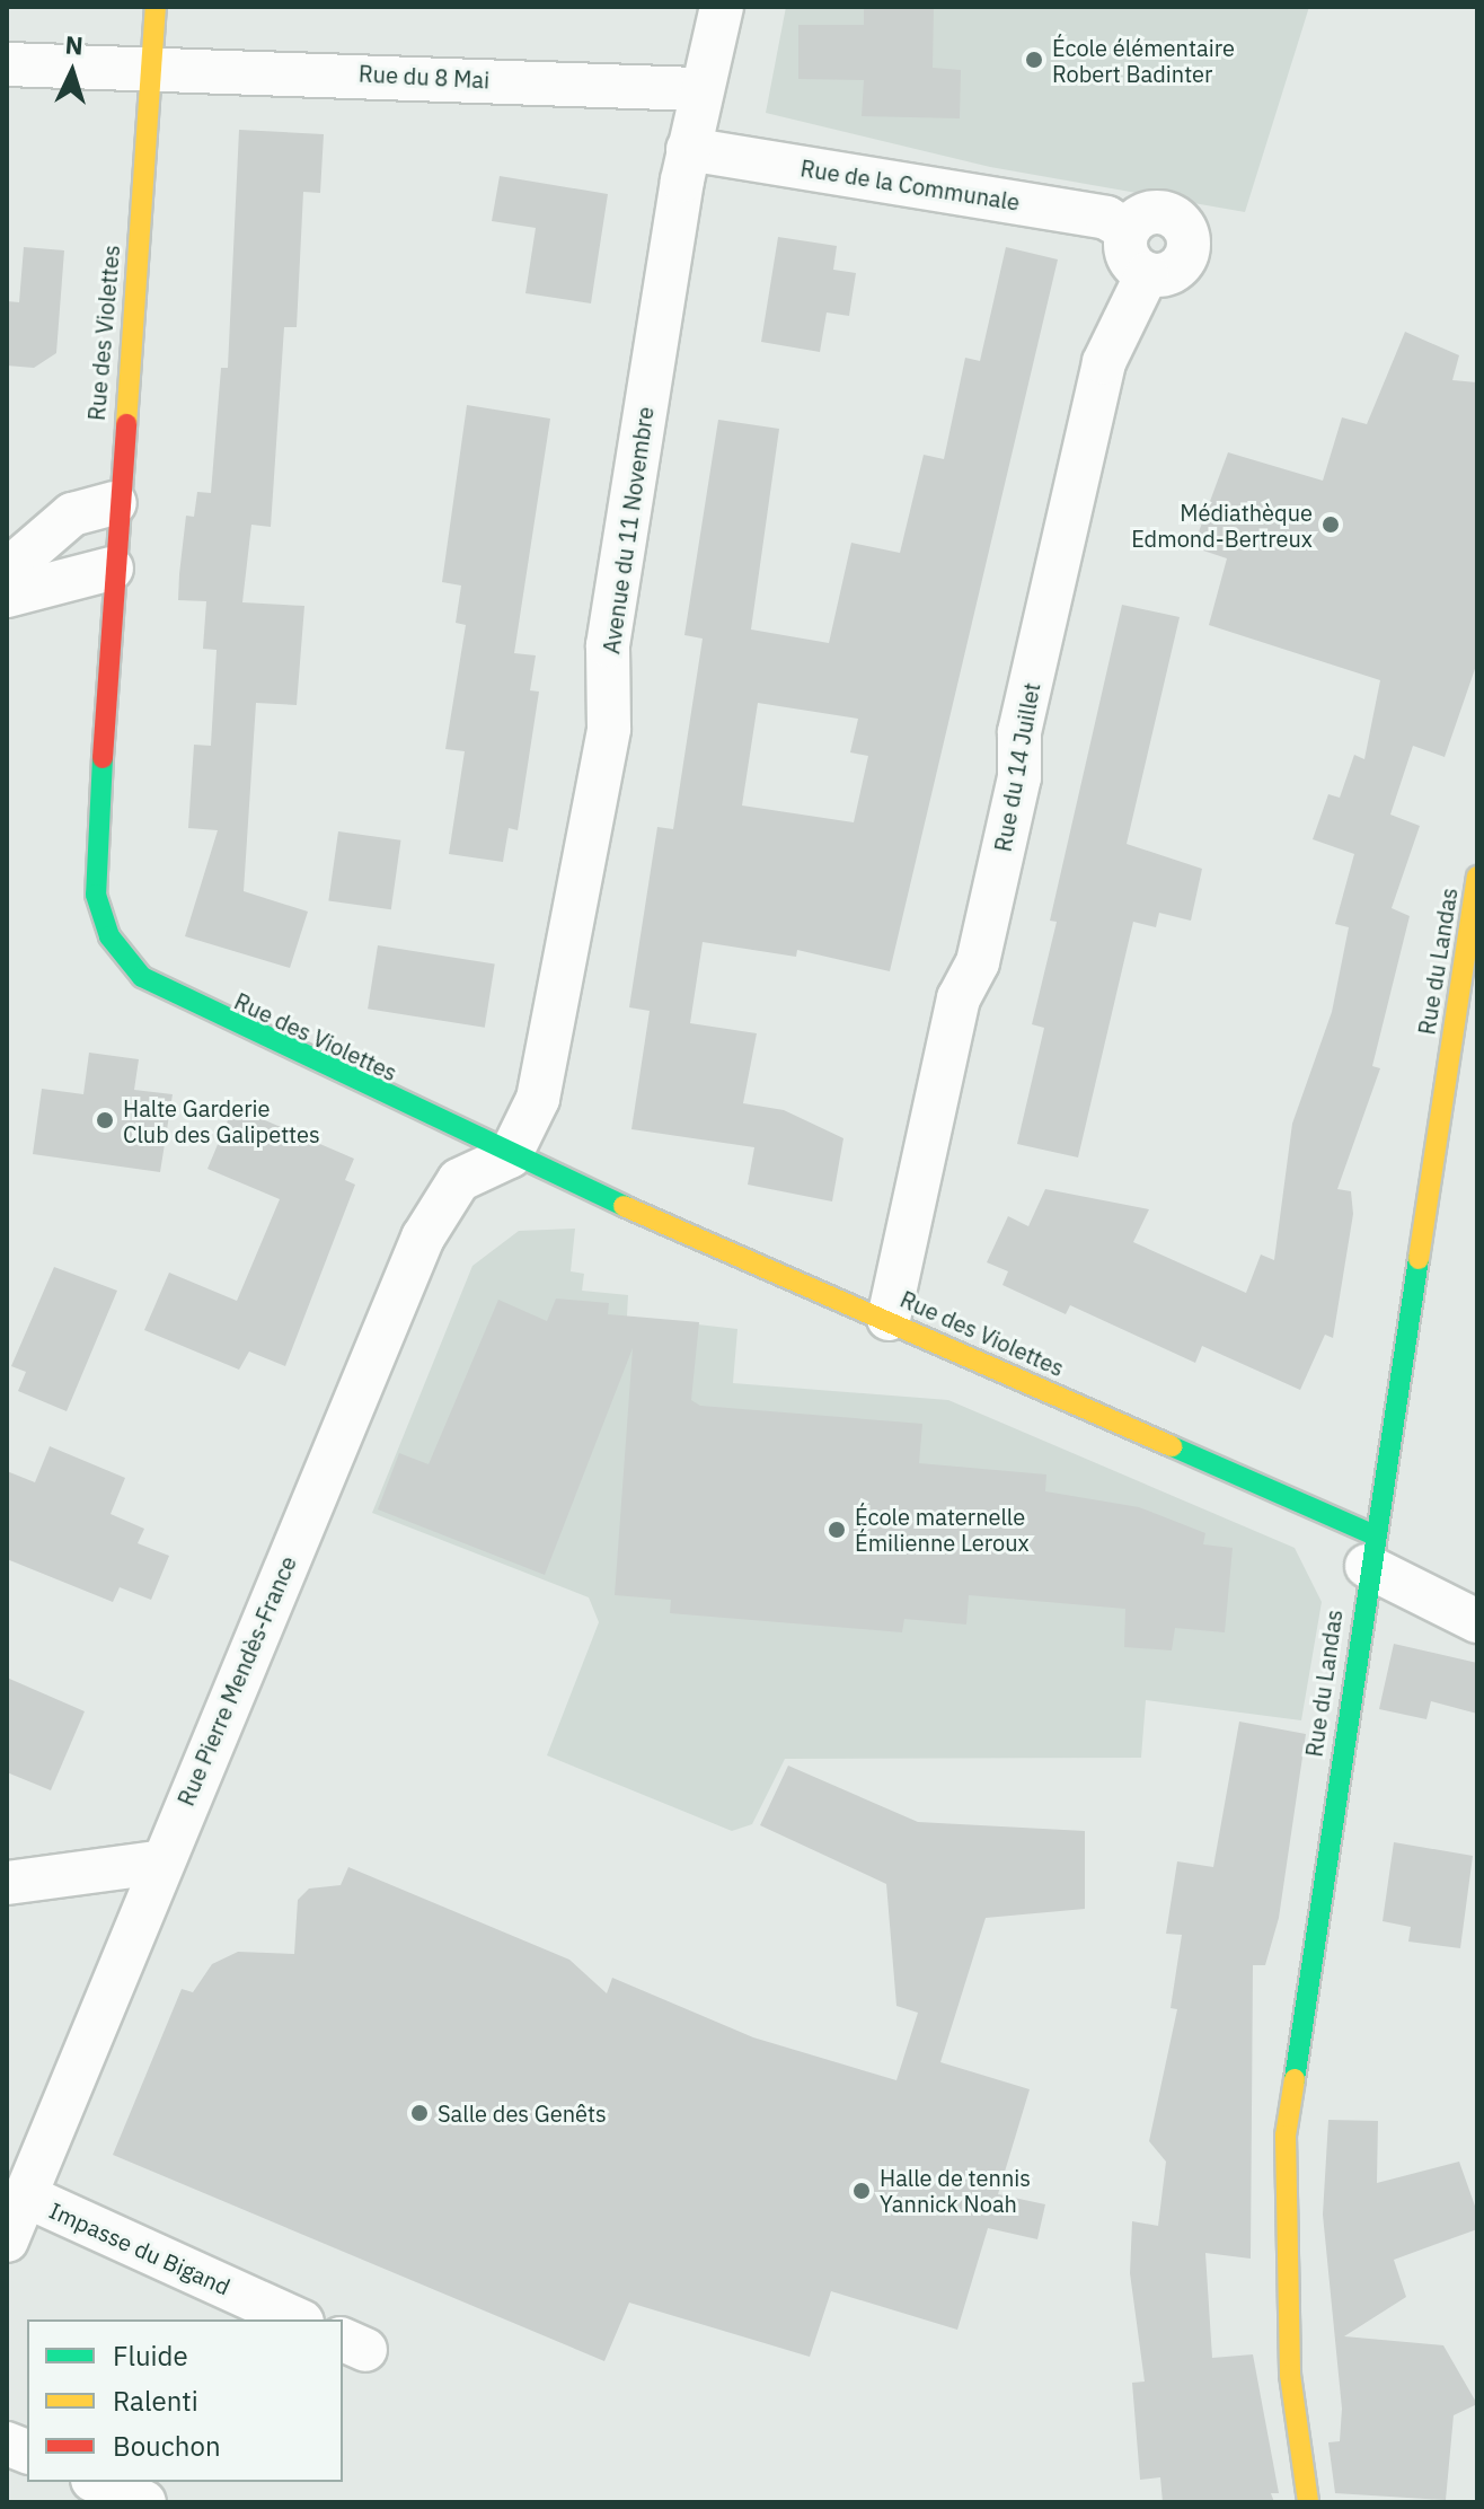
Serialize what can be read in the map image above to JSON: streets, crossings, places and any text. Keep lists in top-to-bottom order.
{
  "streets": {
    "street": [
      "Rue du 8 Mai",
      "Rue de la Communale",
      "Rue des Violettes",
      "Avenue du 11 Novembre",
      "Rue du 14 Juillet",
      "Rue du Landas",
      "Rue Pierre Mendès-France",
      "Impasse du Bigand"
    ]
  },
  "crossings": [
    ["Rue du 8 Mai", "Rue des Violettes"],
    ["Rue du 8 Mai", "Avenue du 11 Novembre"],
    ["Rue de la Communale", "Avenue du 11 Novembre"],
    ["Rue de la Communale", "Rue du 14 Juillet"],
    ["Rue des Violettes", "Avenue du 11 Novembre"],
    ["Rue des Violettes", "Rue du 14 Juillet"],
    ["Rue des Violettes", "Rue du Landas"],
    ["Rue des Violettes", "Rue Pierre Mendès-France"],
    ["Avenue du 11 Novembre", "Rue Pierre Mendès-France"],
    ["Rue Pierre Mendès-France", "Impasse du Bigand"]
  ],
  "places": [
    "École élémentaire Robert Badinter",
    "Médiathèque Edmond-Bertreux",
    "Halte Garderie Club des Galipettes",
    "École maternelle Émilienne Leroux",
    "Salle des Genêts",
    "Halle de tennis Yannick Noah"
  ],
  "legend": ["Fluide", "Ralenti", "Bouchon"],
  "north": "top"
}
